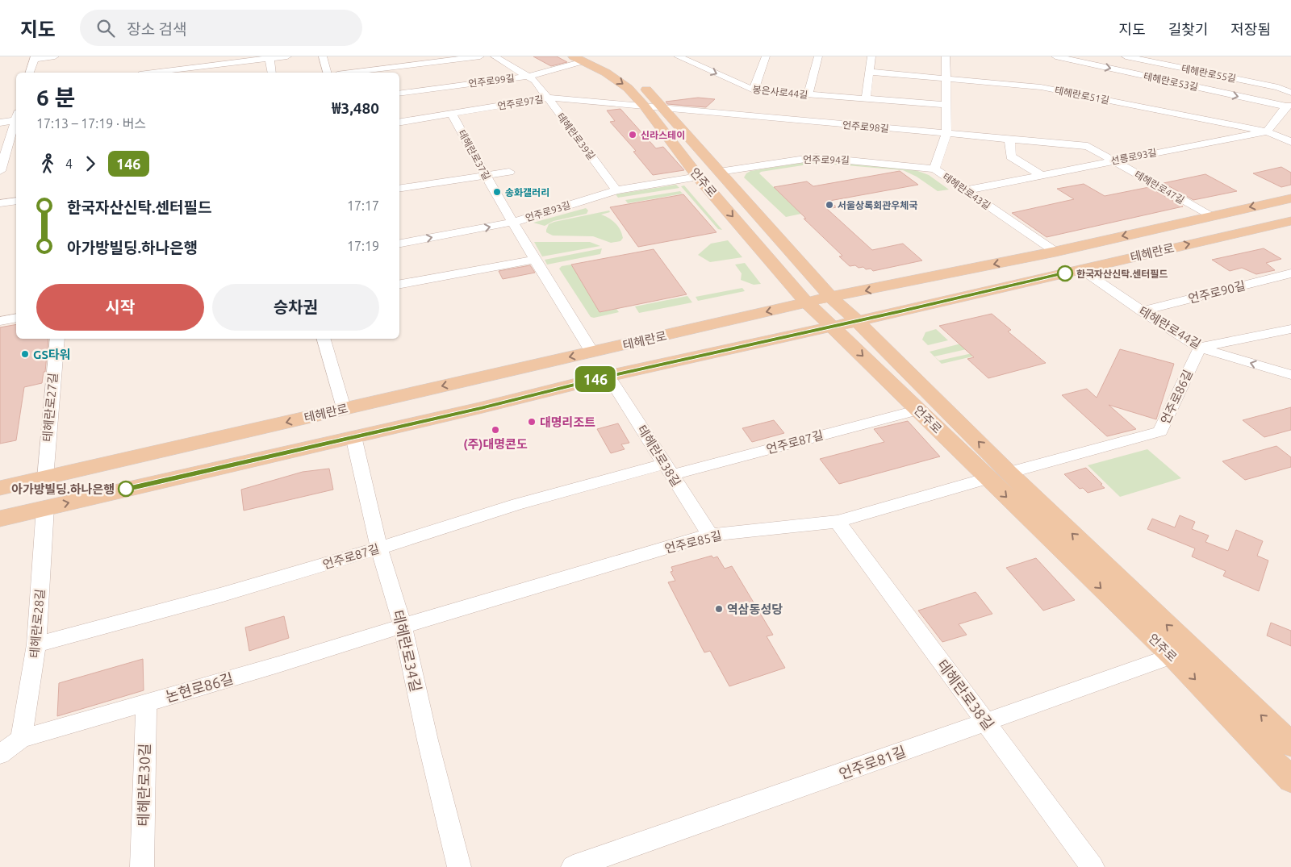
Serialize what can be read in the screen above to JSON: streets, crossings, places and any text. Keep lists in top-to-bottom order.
{
  "streets": {
    "main road": ["언주로", "테헤란로"],
    "street": [
      "테헤란로55길",
      "언주로99길",
      "테헤란로53길",
      "봉은사로44길",
      "테헤란로51길",
      "언주로97길",
      "언주로98길",
      "테헤란로39길",
      "테헤란로37길",
      "선릉로93길",
      "언주로94길",
      "테헤란로47길",
      "테헤란로43길",
      "언주로93길",
      "언주로90길",
      "테헤란로44길",
      "언주로86길",
      "테헤란로27길",
      "언주로87길",
      "테헤란로38길",
      "언주로85길",
      "테헤란로28길",
      "테헤란로34길",
      "논현로86길",
      "언주로81길",
      "테헤란로30길"
    ]
  },
  "crossings": [
    ["언주로99길", "테헤란로39길"],
    ["언주로99길", "언주로"],
    ["봉은사로44길", "테헤란로43길"],
    ["테헤란로51길", "선릉로93길"],
    ["테헤란로51길", "테헤란로43길"],
    ["언주로97길", "언주로98길"],
    ["언주로97길", "테헤란로39길"],
    ["언주로97길", "테헤란로37길"],
    ["언주로97길", "언주로"],
    ["언주로98길", "언주로"],
    ["언주로98길", "테헤란로47길"],
    ["언주로98길", "테헤란로43길"],
    ["테헤란로39길", "언주로93길"],
    ["테헤란로37길", "언주로93길"],
    ["테헤란로37길", "테헤란로"],
    ["선릉로93길", "테헤란로47길"],
    ["선릉로93길", "테헤란로43길"],
    ["언주로94길", "언주로"],
    ["언주로94길", "테헤란로43길"],
    ["언주로", "언주로93길"],
    ["언주로", "테헤란로"],
    ["언주로", "언주로86길"],
    ["언주로", "언주로87길"],
    ["언주로", "언주로85길"],
    ["언주로", "언주로81길"],
    ["테헤란로47길", "테헤란로"],
    ["테헤란로43길", "테헤란로"],
    ["테헤란로", "테헤란로44길"],
    ["테헤란로", "테헤란로27길"],
    ["테헤란로", "테헤란로38길"],
    ["테헤란로", "테헤란로28길"],
    ["테헤란로", "테헤란로34길"],
    ["언주로90길", "테헤란로44길"],
    ["테헤란로44길", "언주로86길"],
    ["언주로87길", "테헤란로38길"],
    ["언주로87길", "테헤란로28길"],
    ["언주로87길", "테헤란로34길"],
    ["테헤란로38길", "언주로85길"],
    ["테헤란로38길", "언주로81길"],
    ["언주로85길", "테헤란로34길"],
    ["언주로85길", "논현로86길"],
    ["테헤란로28길", "논현로86길"],
    ["테헤란로34길", "논현로86길"],
    ["논현로86길", "테헤란로30길"]
  ],
  "one_way": ["테헤란로53길", "테헤란로44길"],
  "places": [
    "신라스테이",
    "송화갤러리",
    "서울상록회관우체국",
    "한국자산신탁.센터필드",
    "GS타워",
    "대명리조트",
    "(주)대명콘도",
    "아가방빌딩.하나은행",
    "역삼동성당"
  ],
  "lines": ["bus line 146"],
  "page": {
    "header": "지도",
    "search": "장소 검색",
    "nav": ["지도", "길찾기", "저장됨"],
    "on_map": "146",
    "heading": ["6 분", "17:13 – 17:19 · 버스", "₩3,480"],
    "legs": ["4", "146"],
    "list": [
      {
        "name": "한국자산신탁.센터필드",
        "value": "17:17"
      },
      {
        "name": "아가방빌딩.하나은행",
        "value": "17:19"
      }
    ],
    "buttons": ["시작", "승차권"]
  }
}
